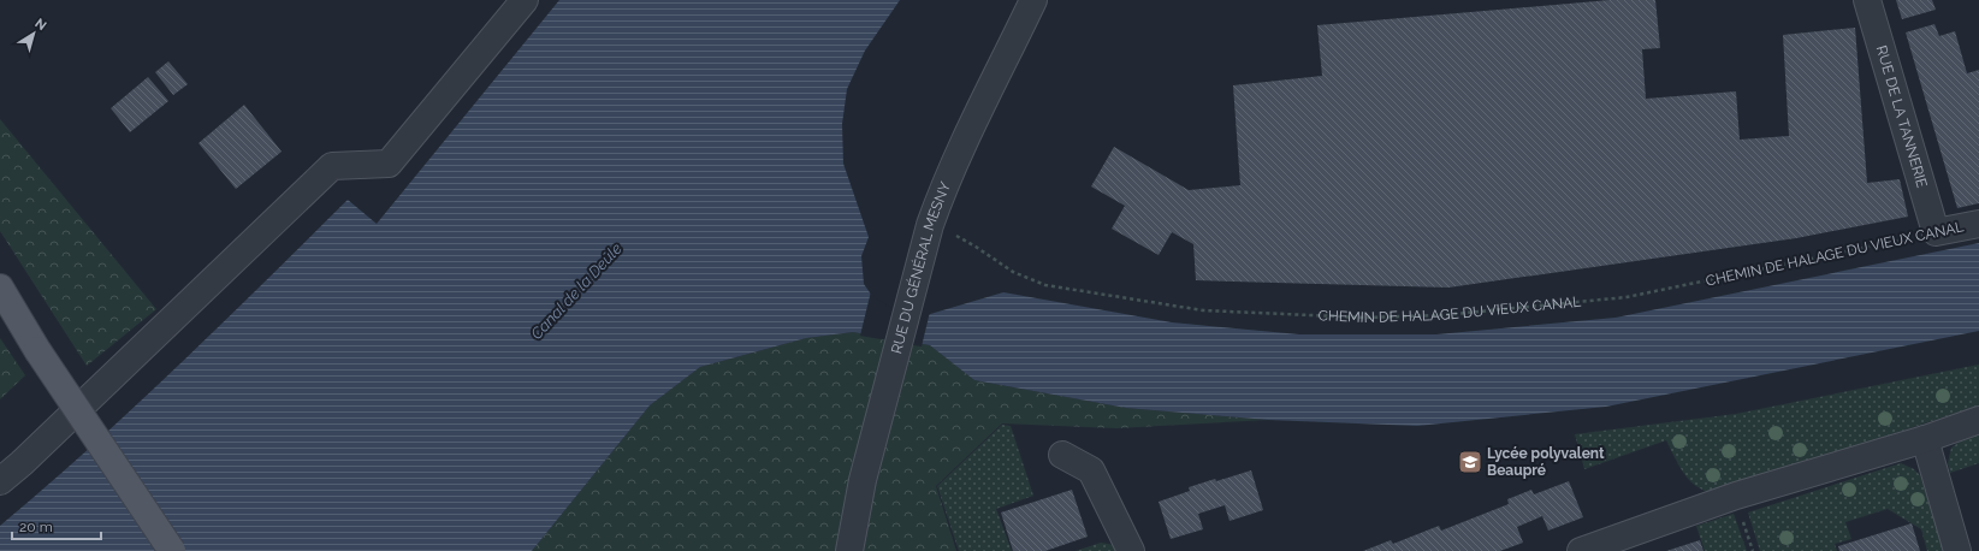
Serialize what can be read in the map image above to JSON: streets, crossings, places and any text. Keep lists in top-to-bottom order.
{
  "streets": {
    "street": ["RUE DE LA TANNERIE", "CHEMIN DE HALAGE DU VIEUX CANAL", "RUE DU GÉNÉRAL MESNY"]
  },
  "crossings": [
    ["RUE DE LA TANNERIE", "CHEMIN DE HALAGE DU VIEUX CANAL"],
    ["CHEMIN DE HALAGE DU VIEUX CANAL", "RUE DU GÉNÉRAL MESNY"]
  ],
  "water": ["Canal de la Deûle"],
  "places": {
    "school or university": ["Lycée polyvalent Beaupré"]
  },
  "scale_bar": "20 m",
  "north": "top right"
}
